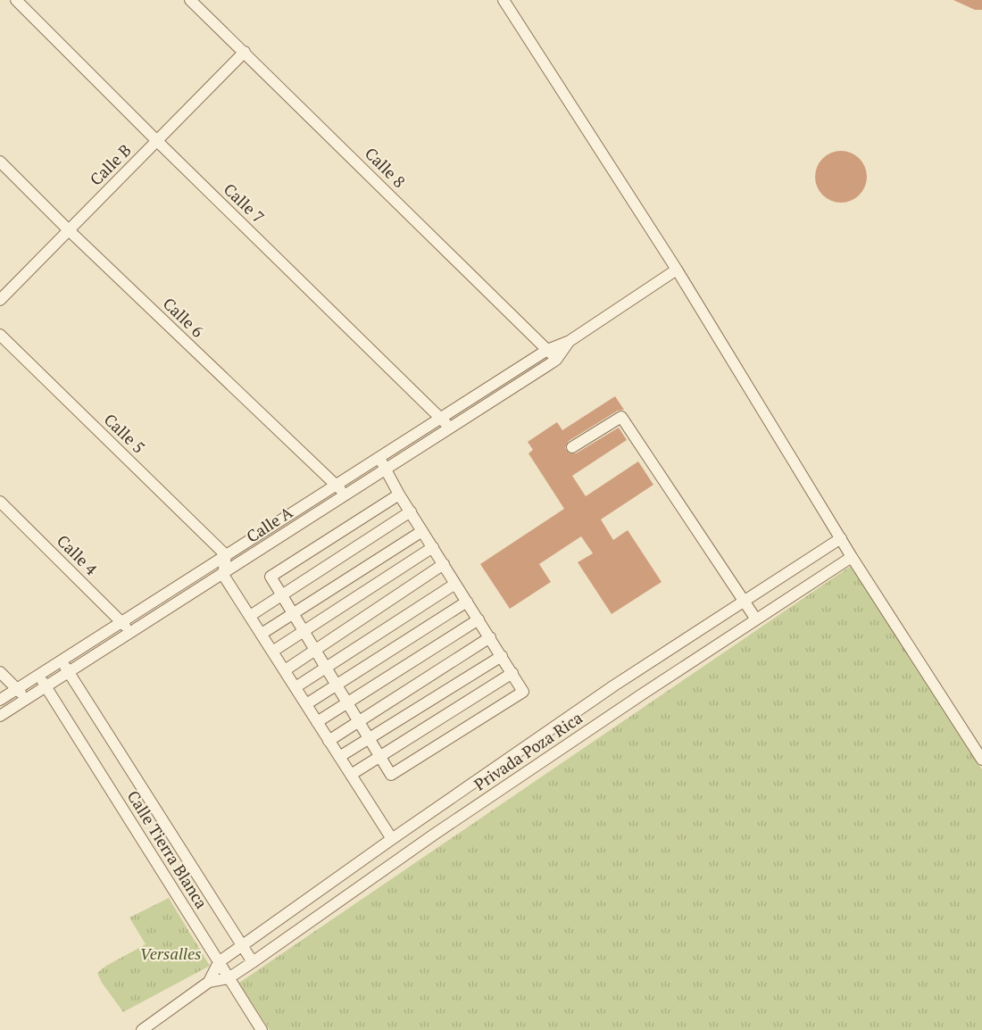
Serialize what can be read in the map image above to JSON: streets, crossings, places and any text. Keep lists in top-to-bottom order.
{
  "streets": {
    "street": [
      "Calle B",
      "Calle 8",
      "Calle 7",
      "Calle 6",
      "Calle 5",
      "Calle A",
      "Calle 4",
      "Privada Poza Rica",
      "Calle Tierra Blanca"
    ]
  },
  "crossings": [
    ["Calle B", "Calle 8"],
    ["Calle B", "Calle 7"],
    ["Calle B", "Calle 6"],
    ["Calle 8", "Calle A"],
    ["Calle 7", "Calle A"],
    ["Calle 6", "Calle A"],
    ["Calle 5", "Calle A"],
    ["Calle A", "Calle 4"],
    ["Calle A", "Calle Tierra Blanca"],
    ["Privada Poza Rica", "Calle Tierra Blanca"]
  ],
  "parks": ["Versalles"]
}
